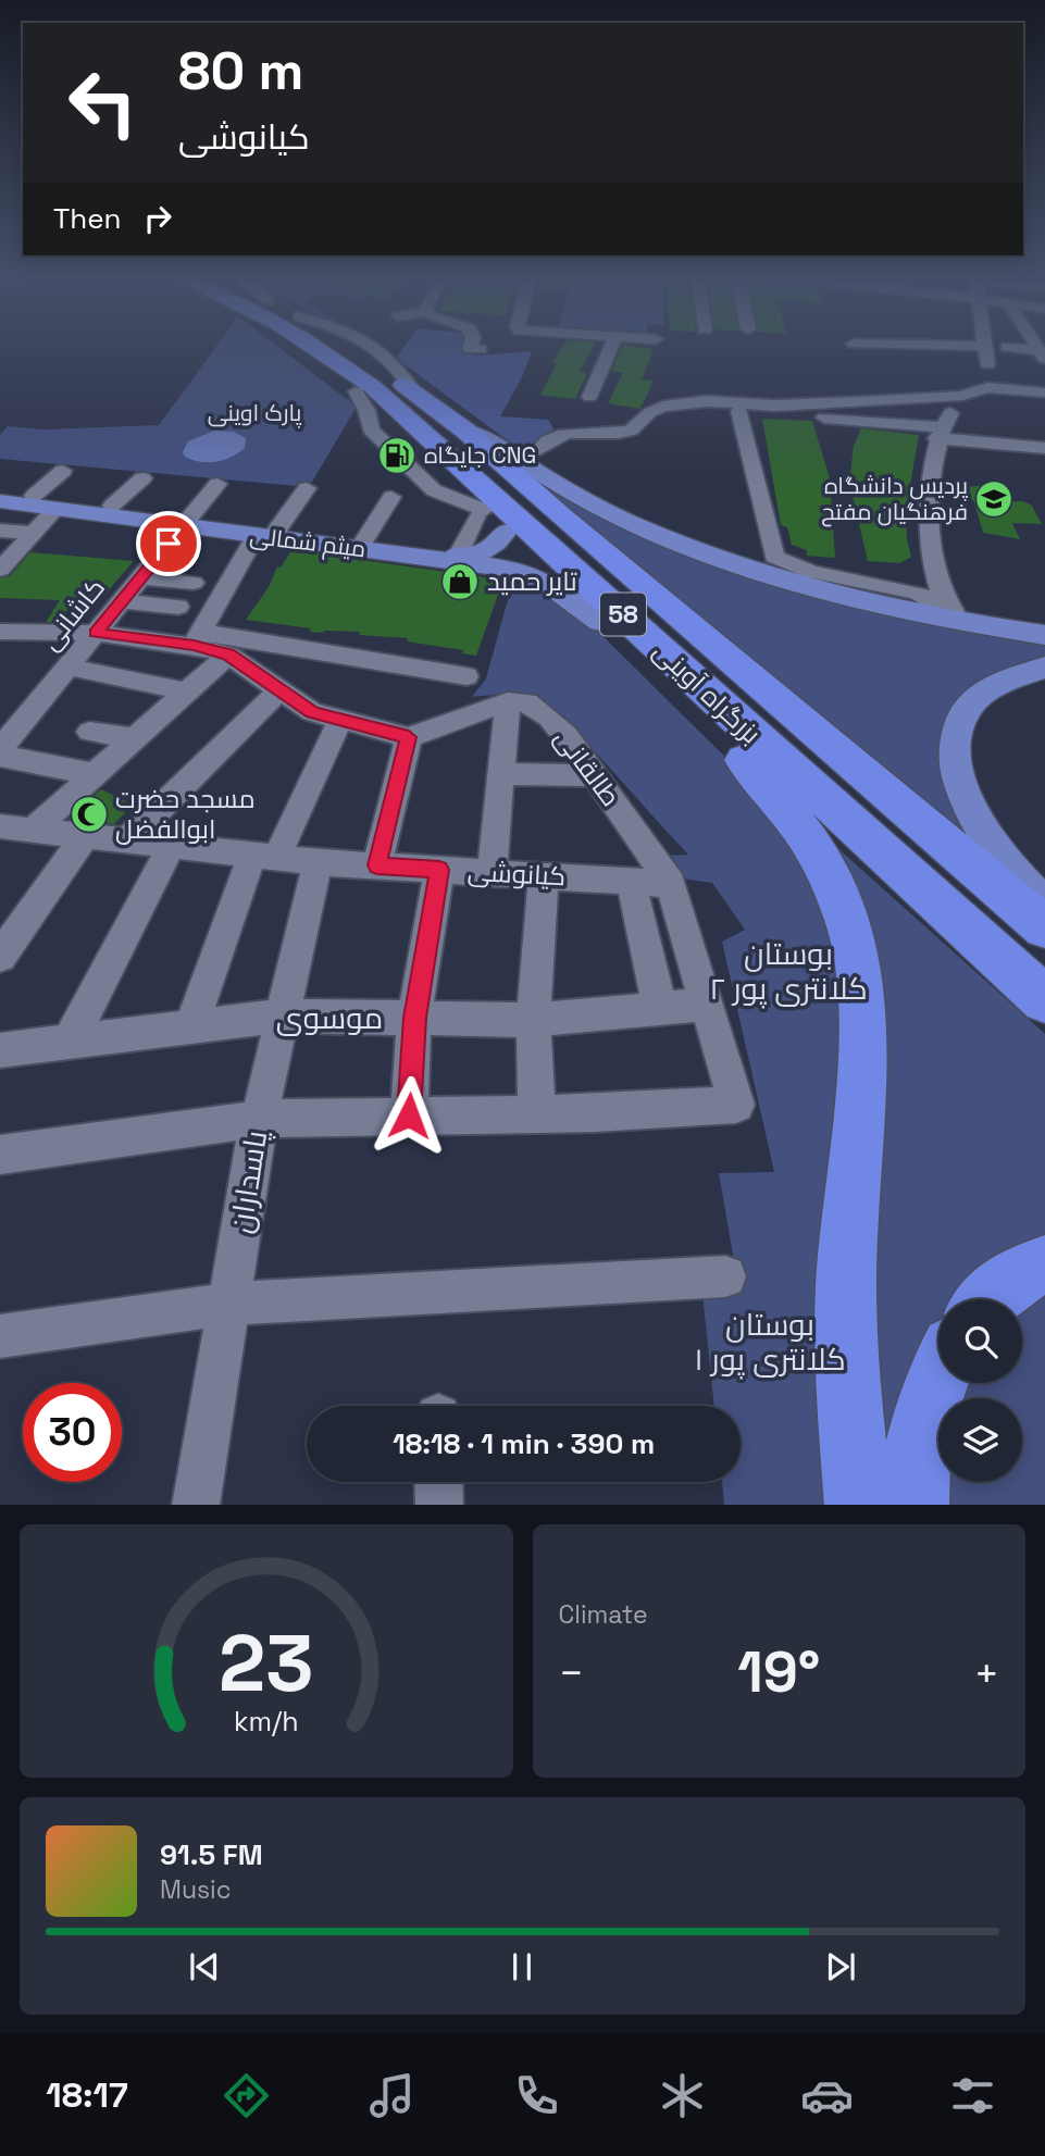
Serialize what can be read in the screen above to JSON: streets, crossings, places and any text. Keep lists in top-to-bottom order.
{
  "streets": {
    "highway": ["58", "بزرگراه آوینی"],
    "main road": ["میثم شمالی"],
    "street": [
      "کاشانی",
      "طالقانی",
      "کیانوشی",
      "موسوی",
      "پاسداران"
    ]
  },
  "crossings": [
    ["میثم شمالی", "کاشانی"],
    ["طالقانی", "کیانوشی"],
    ["طالقانی", "موسوی"],
    ["کیانوشی", "پاسداران"],
    ["موسوی", "پاسداران"]
  ],
  "parks": ["پارک اوینی", "بوستان کلانتری پور ۲", "بوستان کلانتری پور ۱"],
  "places": {
    "fuel station": ["جایگاه CNG"],
    "school or university": ["پردیس دانشگاه فرهنگیان مفتح"],
    "shop": ["تایر حمید"],
    "mosque": ["مسجد حضرت ابوالفضل"]
  },
  "page": {
    "turn": ["80 m", "کیانوشی"],
    "then": "Then",
    "limit": "30",
    "trip": "18:18 · 1 min · 390 m",
    "tile": "Climate",
    "heat": ["−", "19°", "+"],
    "song": ["91.5 FM", "Music"],
    "tabs": "18:17",
    "gauge": ["23", "km/h"]
  }
}
